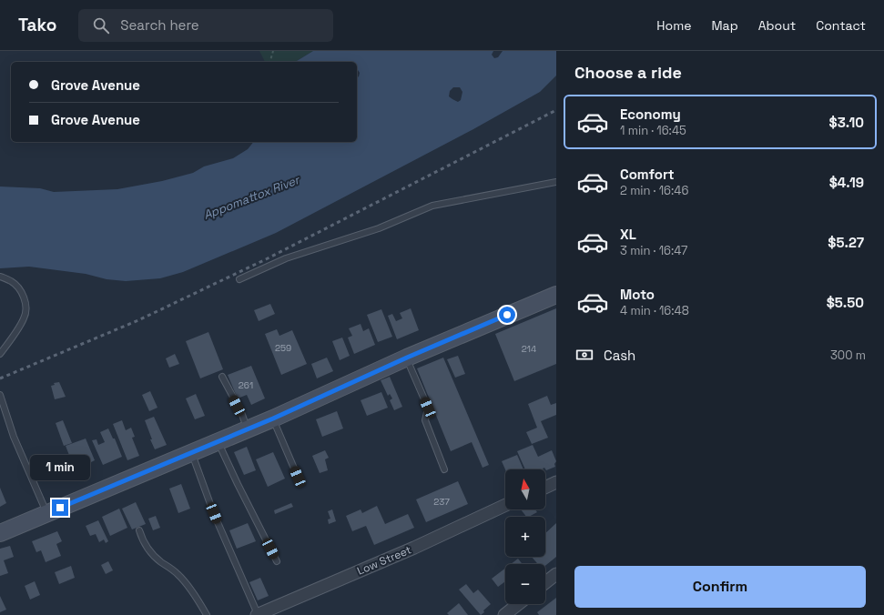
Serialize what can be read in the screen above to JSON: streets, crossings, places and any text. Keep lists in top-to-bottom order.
{
  "streets": {
    "street": ["Low Street"]
  },
  "water": ["Appomattox River"],
  "house_numbers": [
    "259",
    "214",
    "261",
    "237"
  ],
  "north": "top",
  "page": {
    "header": "Tako",
    "search": "Search here",
    "nav": [
      "Home",
      "Map",
      "About",
      "Contact"
    ],
    "heading": "Choose a ride",
    "banner": ["Grove Avenue", "Grove Avenue"],
    "list": [
      {
        "name": "Economy",
        "note": "1 min · 16:45",
        "value": "$3.10"
      },
      {
        "name": "Comfort",
        "note": "2 min · 16:46",
        "value": "$4.19"
      },
      {
        "name": "XL",
        "note": "3 min · 16:47",
        "value": "$5.27"
      },
      {
        "name": "Moto",
        "note": "4 min · 16:48",
        "value": "$5.50"
      }
    ],
    "pay": ["Cash", "300 m"],
    "bubble": "1 min",
    "map_buttons": ["+", "−"],
    "buttons": "Confirm"
  }
}
